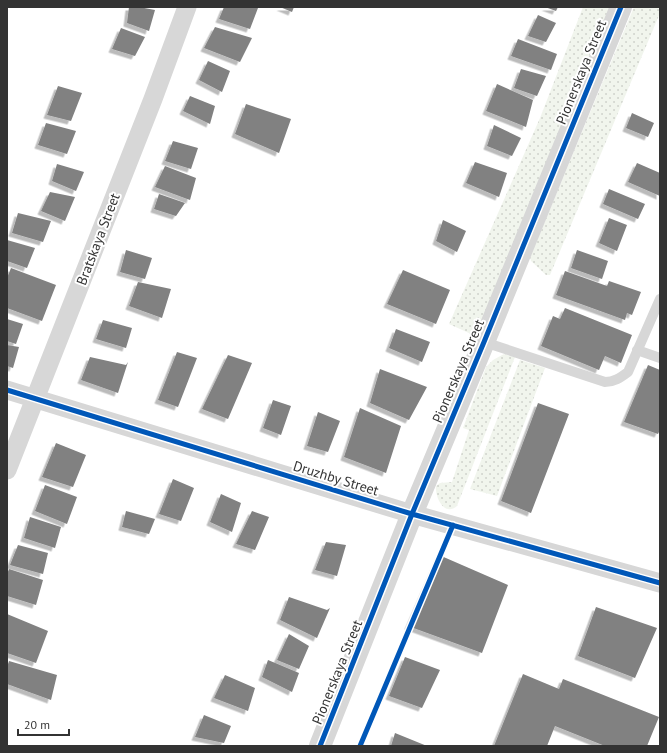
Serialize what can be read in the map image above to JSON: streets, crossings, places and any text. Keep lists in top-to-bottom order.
{
  "streets": {
    "street": ["Pionerskaya Street", "Bratskaya Street", "Druzhby Street"]
  },
  "crossings": [
    ["Pionerskaya Street", "Druzhby Street"],
    ["Bratskaya Street", "Druzhby Street"]
  ],
  "scale_bar": "20 m"
}
